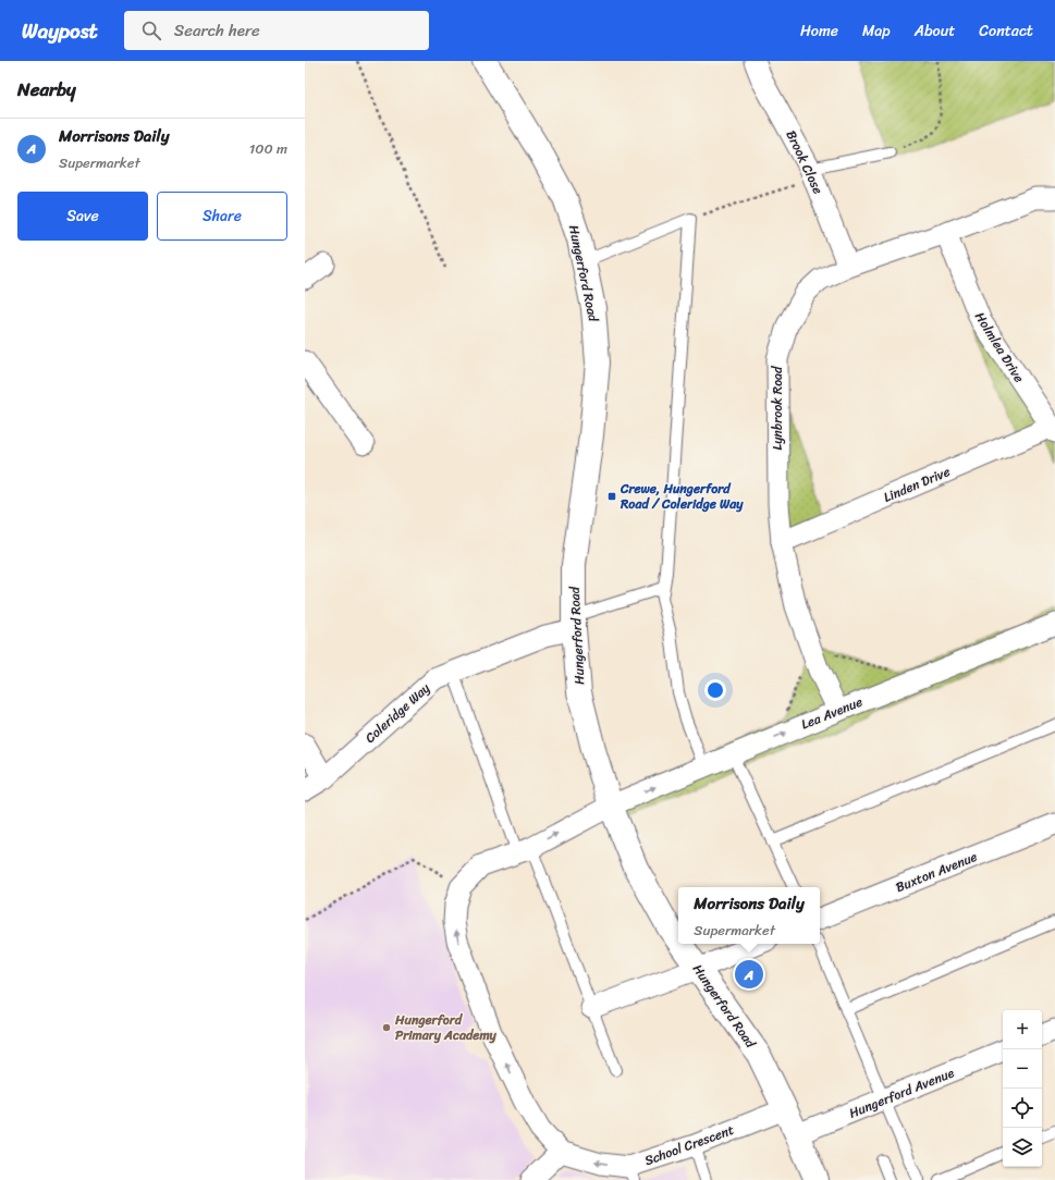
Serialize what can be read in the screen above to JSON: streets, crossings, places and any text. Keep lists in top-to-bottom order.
{
  "streets": {
    "street": [
      "Brook Close",
      "Hungerford Road",
      "Holmlea Drive",
      "Lynbrook Road",
      "Linden Drive",
      "Coleridge Way",
      "Lea Avenue",
      "Buxton Avenue",
      "Hungerford Avenue",
      "School Crescent"
    ]
  },
  "crossings": [
    ["Brook Close", "Lynbrook Road"],
    ["Hungerford Road", "Coleridge Way"],
    ["Hungerford Road", "Lea Avenue"],
    ["Hungerford Road", "Hungerford Avenue"],
    ["Hungerford Road", "School Crescent"],
    ["Holmlea Drive", "Lynbrook Road"],
    ["Holmlea Drive", "Linden Drive"],
    ["Lynbrook Road", "Linden Drive"],
    ["Lynbrook Road", "Lea Avenue"]
  ],
  "places": {
    "transit": ["Crewe, Hungerford Road / Coleridge Way"],
    "other": ["Hungerford Primary Academy"]
  },
  "page": {
    "header": "Waypost",
    "search": "Search here",
    "nav": [
      "Home",
      "Map",
      "About",
      "Contact"
    ],
    "heading": "Nearby",
    "list": [
      {
        "mark": "A",
        "name": "Morrisons Daily",
        "note": "Supermarket",
        "value": "100 m"
      }
    ],
    "buttons": ["Save", "Share"],
    "popup": ["Morrisons Daily", "Supermarket"],
    "pins": "A",
    "map_buttons": ["+", "−"]
  }
}
